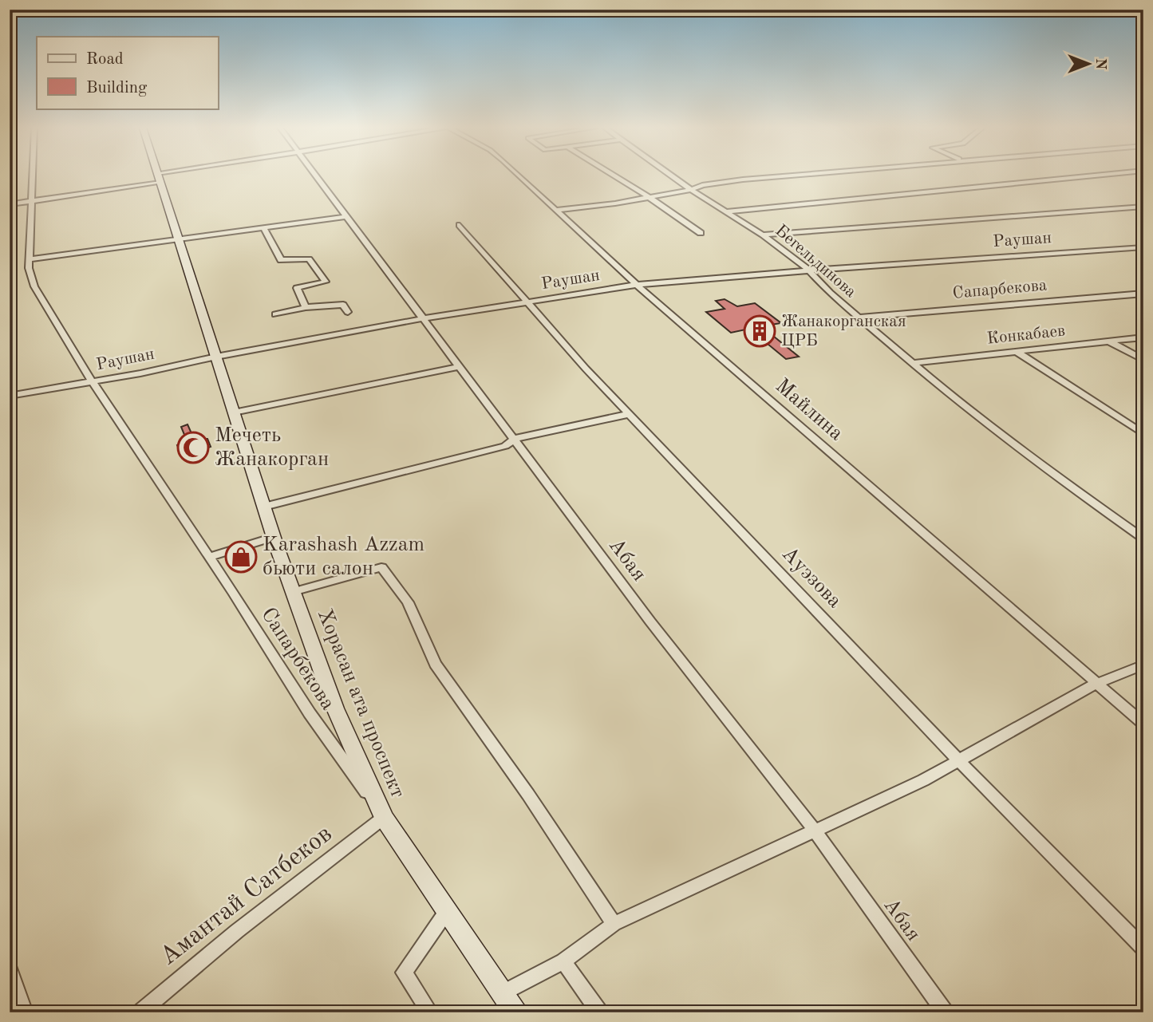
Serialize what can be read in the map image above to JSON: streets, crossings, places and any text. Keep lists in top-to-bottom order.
{
  "streets": {
    "main road": ["Хорасан ата проспект"],
    "street": [
      "Раушан",
      "Бегельдинова",
      "Сапарбекова",
      "Конкабаев",
      "Майлина",
      "Абая",
      "Ауэзова",
      "Амантай Сатбеков"
    ]
  },
  "crossings": [
    ["Раушан", "Бегельдинова"],
    ["Раушан", "Сапарбекова"],
    ["Раушан", "Майлина"],
    ["Раушан", "Абая"],
    ["Раушан", "Ауэзова"],
    ["Раушан", "Хорасан ата проспект"],
    ["Бегельдинова", "Сапарбекова"],
    ["Бегельдинова", "Конкабаев"],
    ["Сапарбекова", "Хорасан ата проспект"],
    ["Сапарбекова", "Амантай Сатбеков"],
    ["Хорасан ата проспект", "Амантай Сатбеков"]
  ],
  "places": {
    "building": ["Жанакорганская ЦРБ"],
    "mosque": ["Мечеть Жанакорган"],
    "shop": ["Karashash Azzam бьюти салон"]
  },
  "legend": ["Road", "Building"],
  "north": "right"
}
